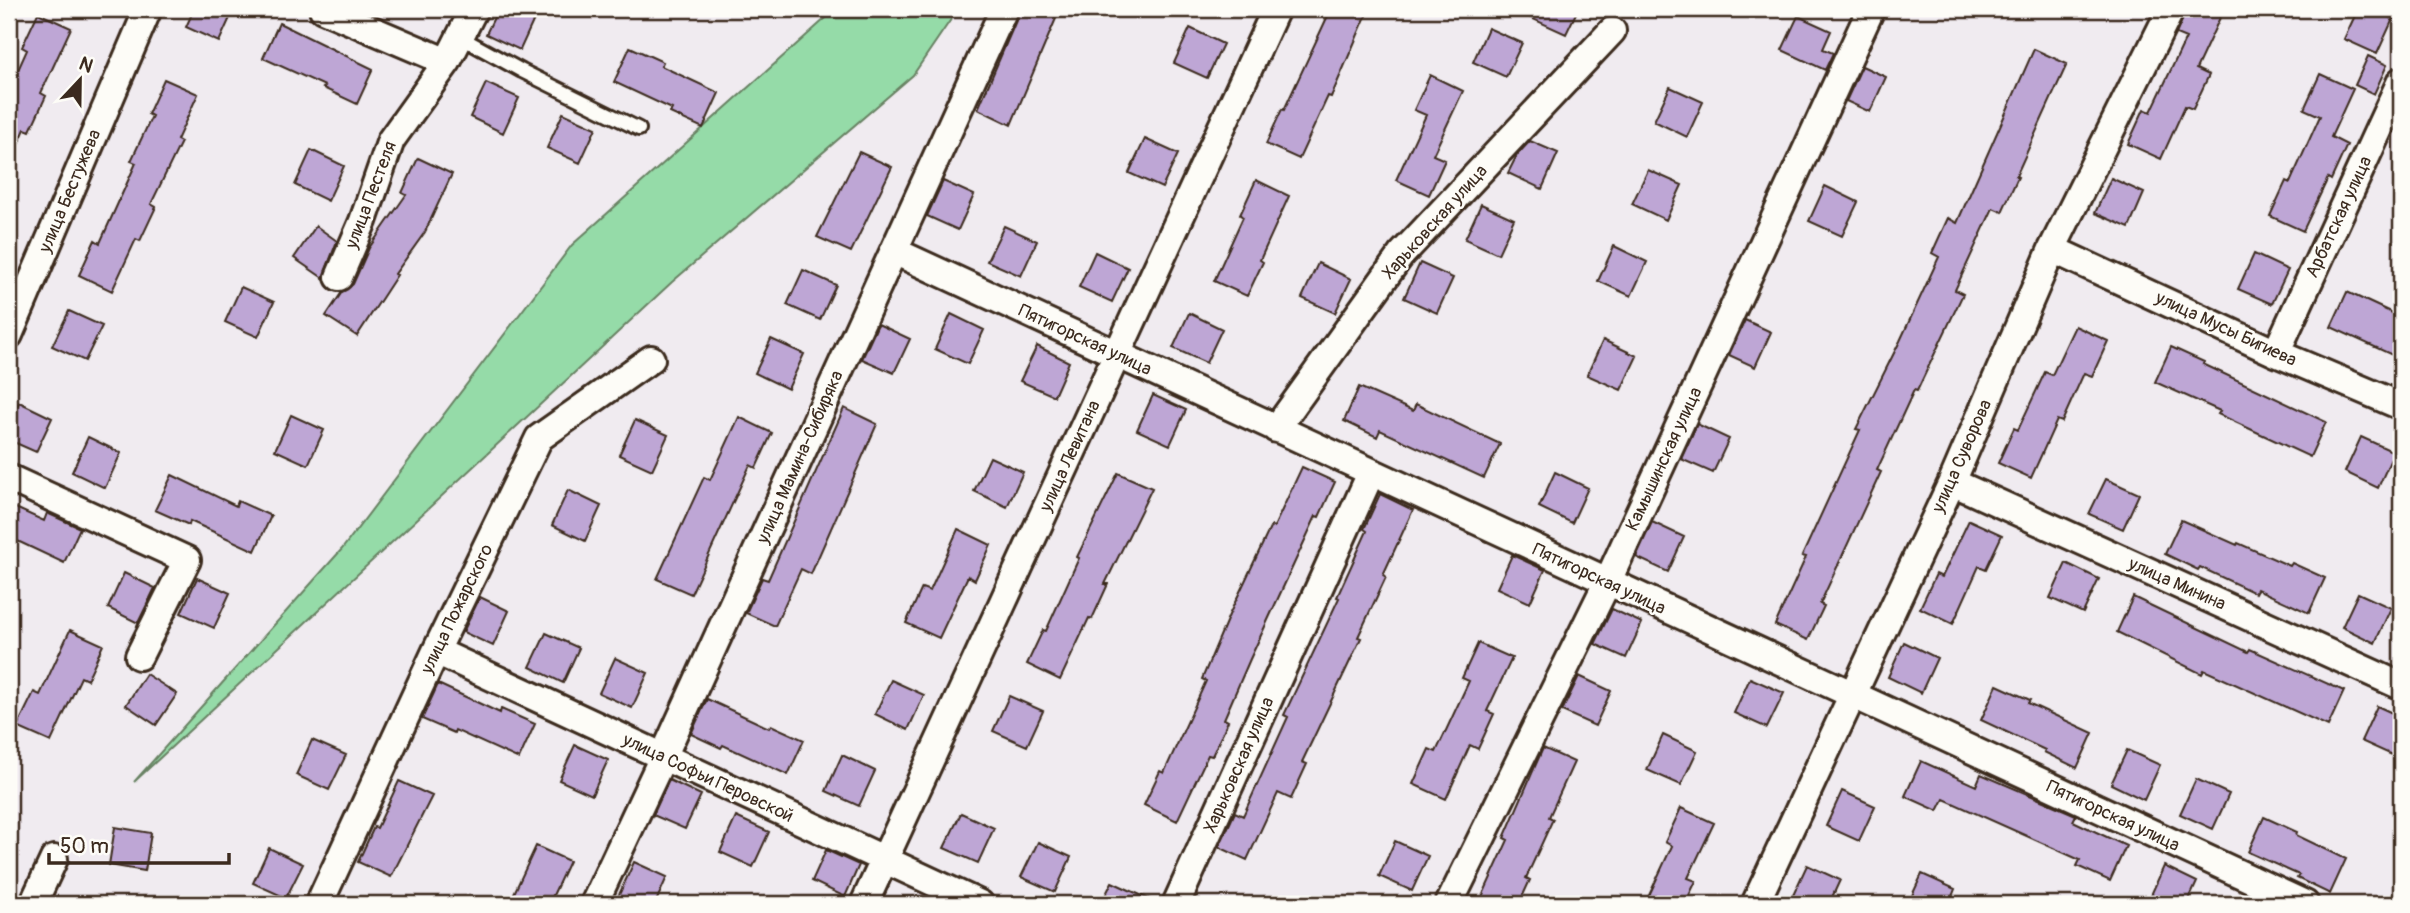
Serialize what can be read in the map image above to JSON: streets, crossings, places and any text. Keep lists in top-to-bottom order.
{
  "streets": {
    "street": [
      "улица Бестужева",
      "улица Пестеля",
      "Арбатская улица",
      "Харьковская улица",
      "улица Мусы Бигиева",
      "Пятигорская улица",
      "улица Левитана",
      "улица Суворова",
      "улица Мамина-Сибиряка",
      "Камышинская улица",
      "улица Минина",
      "улица Пожарского",
      "улица Софьи Перовской"
    ]
  },
  "crossings": [
    ["Арбатская улица", "улица Мусы Бигиева"],
    ["Харьковская улица", "Пятигорская улица"],
    ["улица Мусы Бигиева", "улица Суворова"],
    ["Пятигорская улица", "улица Левитана"],
    ["Пятигорская улица", "улица Суворова"],
    ["Пятигорская улица", "улица Мамина-Сибиряка"],
    ["Пятигорская улица", "Камышинская улица"],
    ["улица Левитана", "улица Софьи Перовской"],
    ["улица Суворова", "улица Минина"],
    ["улица Мамина-Сибиряка", "улица Софьи Перовской"],
    ["улица Пожарского", "улица Софьи Перовской"]
  ],
  "scale_bar": "50 m",
  "north": "top"
}
